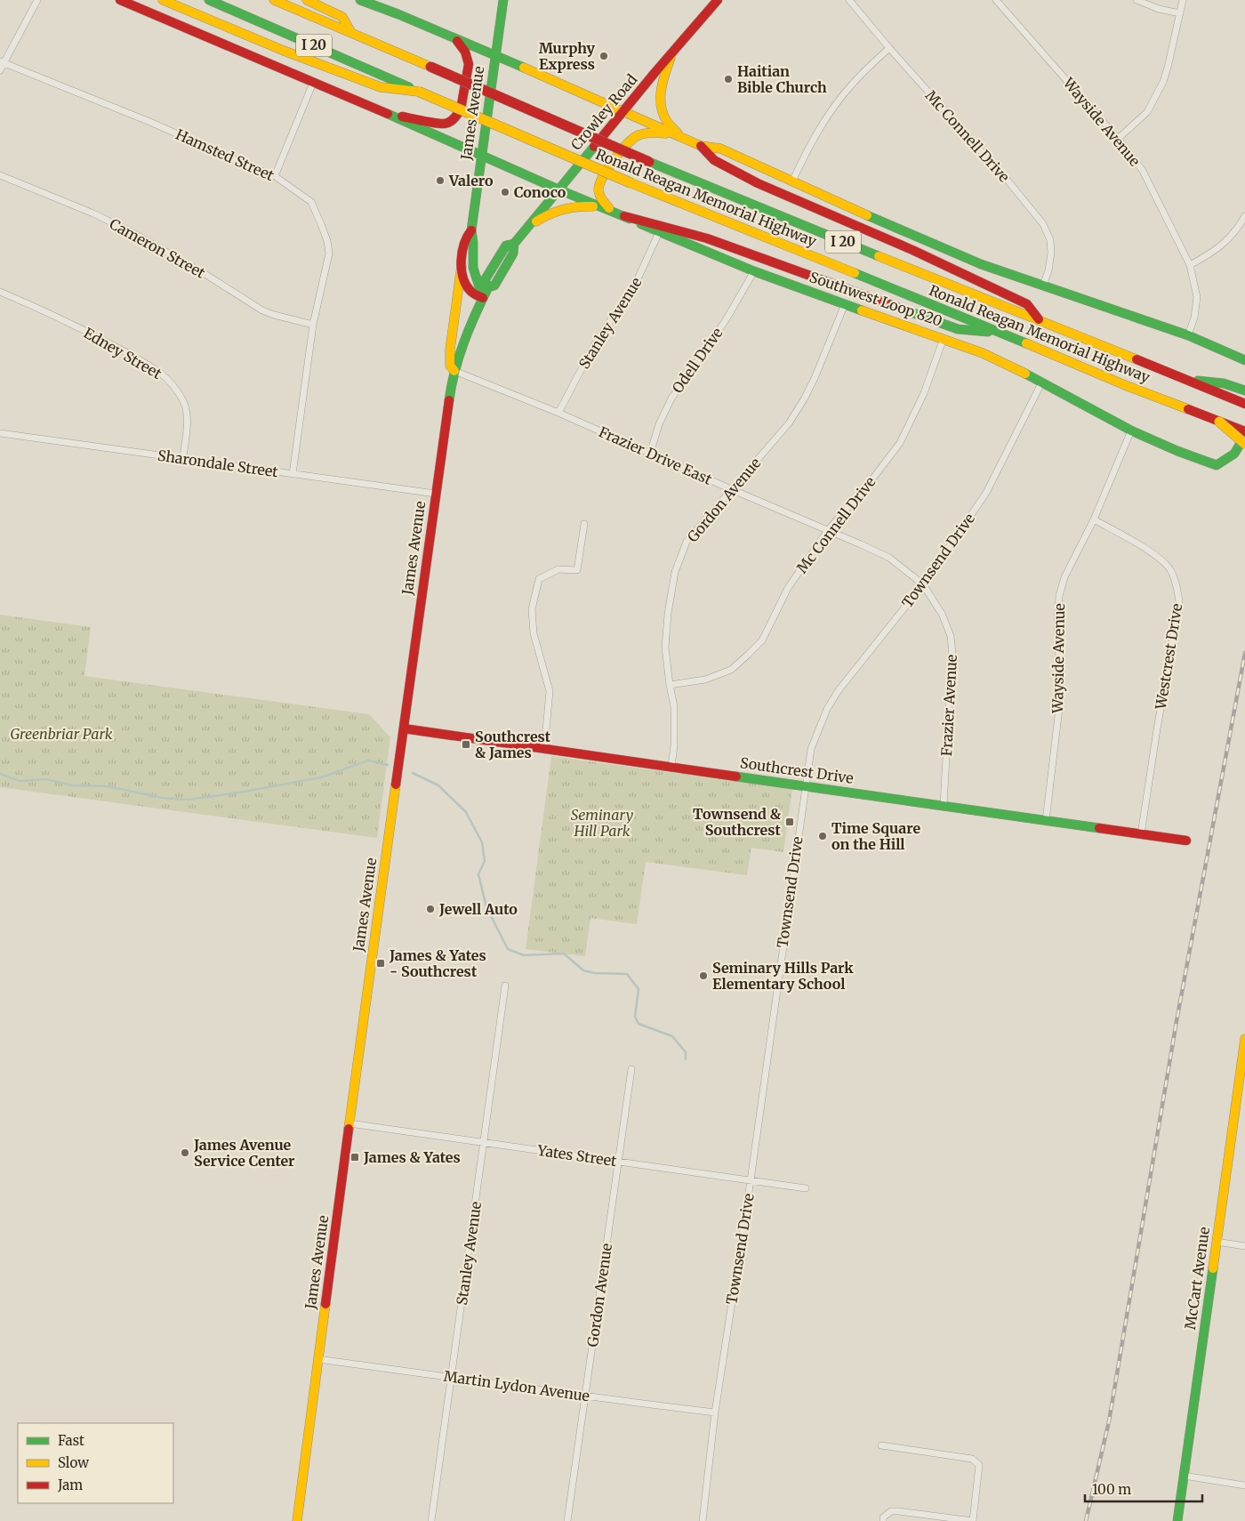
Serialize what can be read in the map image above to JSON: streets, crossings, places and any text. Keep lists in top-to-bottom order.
{
  "streets": {
    "main road": [
      "I 20",
      "Crowley Road",
      "James Avenue",
      "Ronald Reagan Memorial Highway",
      "Southwest Loop 820",
      "Southcrest Drive",
      "McCart Avenue"
    ],
    "street": [
      "Wayside Avenue",
      "Mc Connell Drive",
      "Hamsted Street",
      "Cameron Street",
      "Stanley Avenue",
      "Edney Street",
      "Odell Drive",
      "Frazier Drive East",
      "Sharondale Street",
      "Gordon Avenue",
      "Townsend Drive",
      "Westcrest Drive",
      "Frazier Avenue",
      "Yates Street",
      "Martin Lydon Avenue"
    ]
  },
  "crossings": [
    ["Crowley Road", "James Avenue"],
    ["Crowley Road", "Southwest Loop 820"],
    ["James Avenue", "Southwest Loop 820"],
    ["James Avenue", "Frazier Drive East"],
    ["James Avenue", "Sharondale Street"],
    ["James Avenue", "Southcrest Drive"],
    ["James Avenue", "Yates Street"],
    ["James Avenue", "Martin Lydon Avenue"],
    ["Wayside Avenue", "Southwest Loop 820"],
    ["Wayside Avenue", "Westcrest Drive"],
    ["Wayside Avenue", "Southcrest Drive"],
    ["Mc Connell Drive", "Southwest Loop 820"],
    ["Mc Connell Drive", "Frazier Drive East"],
    ["Mc Connell Drive", "Gordon Avenue"],
    ["Hamsted Street", "Cameron Street"],
    ["Hamsted Street", "Sharondale Street"],
    ["Ronald Reagan Memorial Highway", "Southwest Loop 820"],
    ["Southwest Loop 820", "Stanley Avenue"],
    ["Southwest Loop 820", "Odell Drive"],
    ["Southwest Loop 820", "Gordon Avenue"],
    ["Southwest Loop 820", "Townsend Drive"],
    ["Stanley Avenue", "Frazier Drive East"],
    ["Stanley Avenue", "Yates Street"],
    ["Stanley Avenue", "Martin Lydon Avenue"],
    ["Edney Street", "Sharondale Street"],
    ["Odell Drive", "Frazier Drive East"],
    ["Frazier Drive East", "Gordon Avenue"],
    ["Frazier Drive East", "Townsend Drive"],
    ["Frazier Drive East", "Frazier Avenue"],
    ["Gordon Avenue", "Southcrest Drive"],
    ["Gordon Avenue", "Yates Street"],
    ["Gordon Avenue", "Martin Lydon Avenue"],
    ["Townsend Drive", "Frazier Avenue"],
    ["Townsend Drive", "Southcrest Drive"],
    ["Townsend Drive", "Yates Street"],
    ["Townsend Drive", "Martin Lydon Avenue"],
    ["Westcrest Drive", "Southcrest Drive"],
    ["Frazier Avenue", "Southcrest Drive"]
  ],
  "parks": ["Greenbriar Park", "Seminary Hill Park"],
  "places": {
    "other": [
      "Murphy Express",
      "Haitian Bible Church",
      "Valero",
      "Conoco",
      "Time Square on the Hill",
      "Jewell Auto",
      "Seminary Hills Park Elementary School",
      "James Avenue Service Center"
    ],
    "transit": [
      "Southcrest & James",
      "Townsend & Southcrest",
      "James & Yates - Southcrest",
      "James & Yates"
    ]
  },
  "legend": ["Fast", "Slow", "Jam"],
  "scale_bar": "100 m"
}
